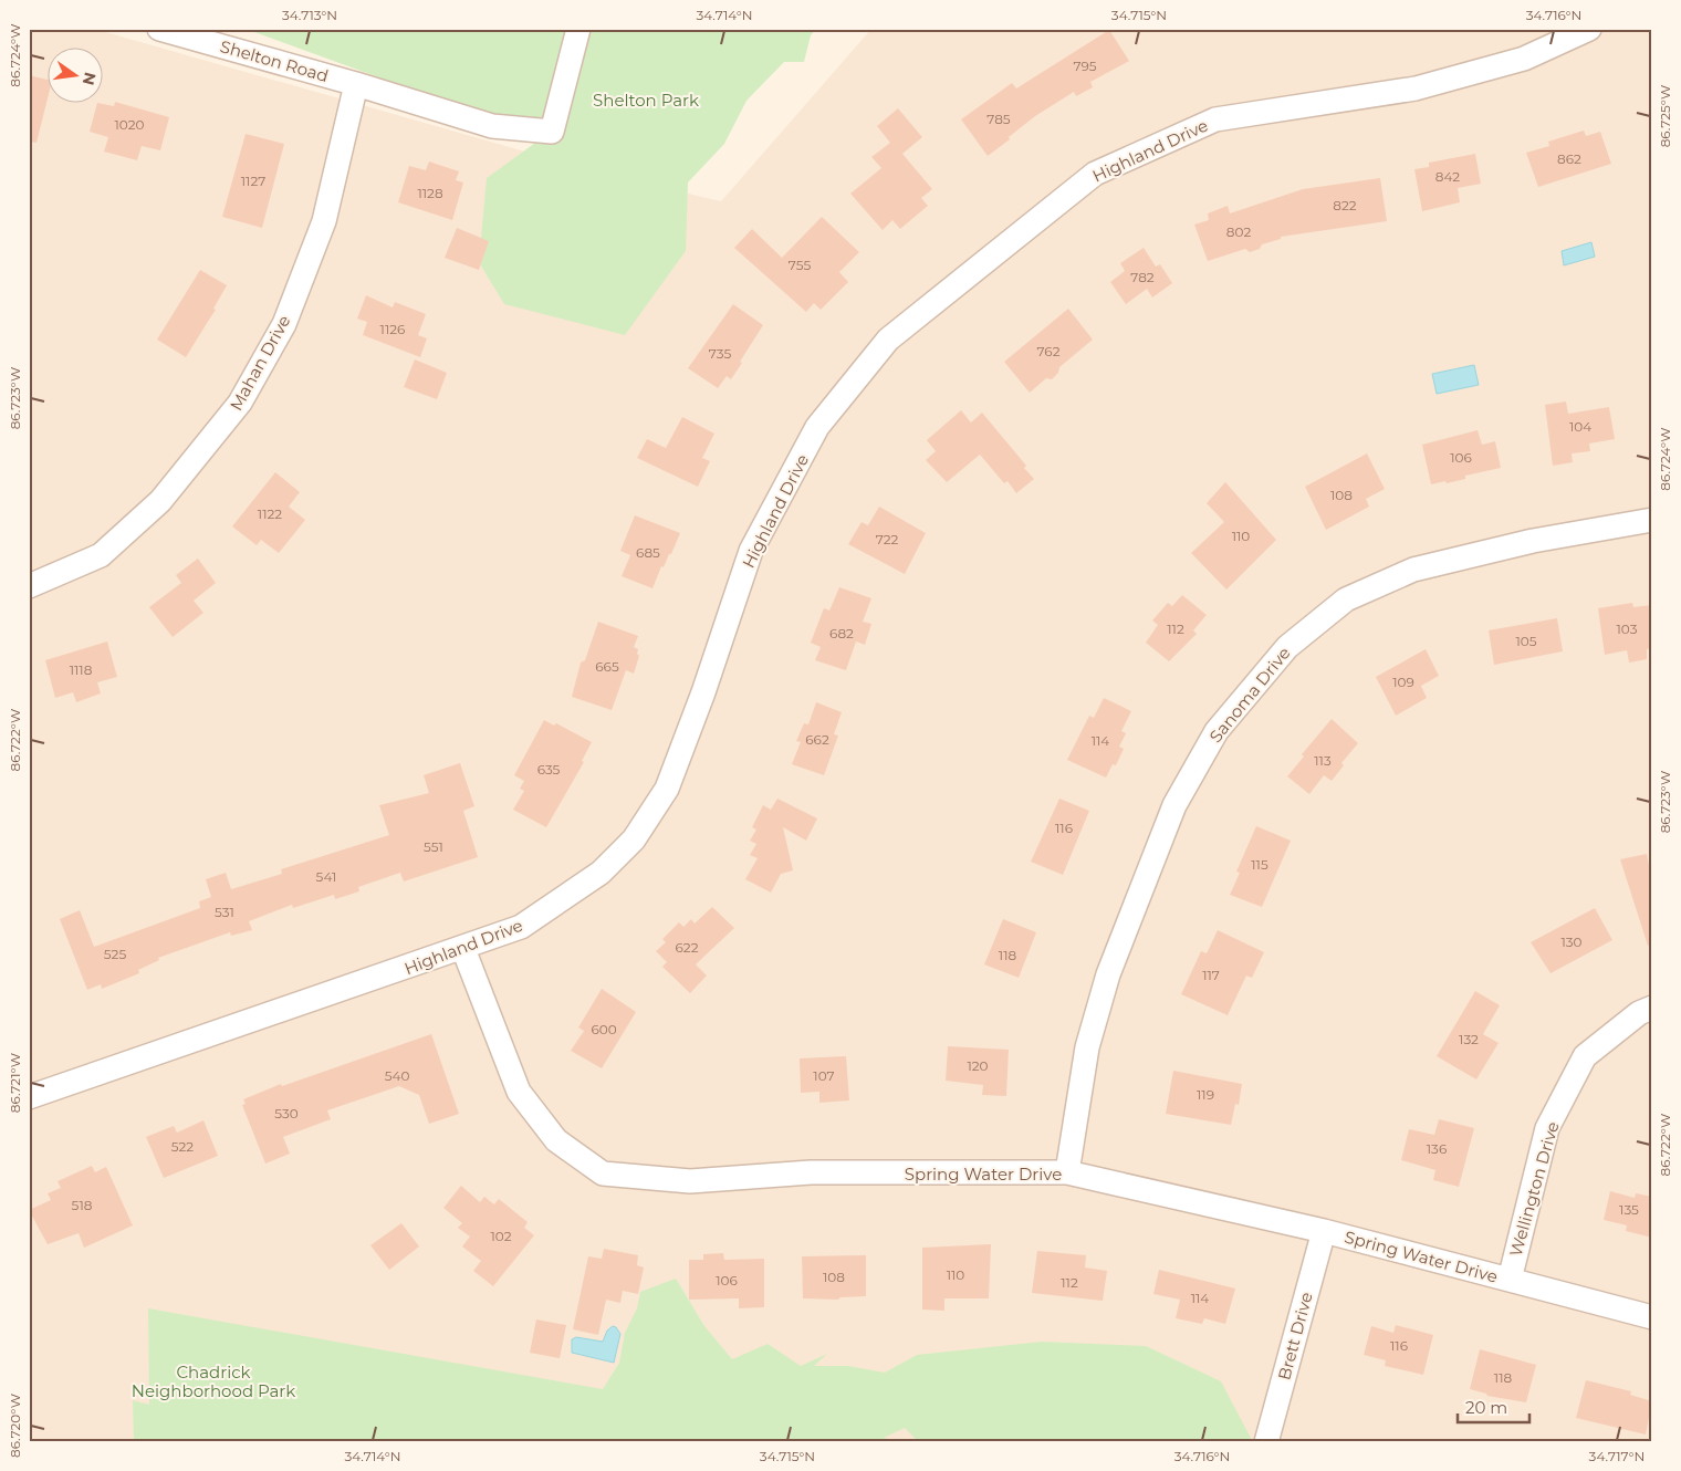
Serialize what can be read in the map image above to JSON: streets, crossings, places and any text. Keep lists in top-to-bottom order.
{
  "streets": {
    "street": [
      "Shelton Road",
      "Highland Drive",
      "Mahan Drive",
      "Sanoma Drive",
      "Spring Water Drive",
      "Wellington Drive",
      "Brett Drive"
    ]
  },
  "crossings": [
    ["Shelton Road", "Mahan Drive"],
    ["Highland Drive", "Spring Water Drive"],
    ["Sanoma Drive", "Spring Water Drive"],
    ["Spring Water Drive", "Wellington Drive"],
    ["Spring Water Drive", "Brett Drive"]
  ],
  "parks": ["Shelton Park", "Chadrick Neighborhood Park"],
  "house_numbers": [
    "795",
    "785",
    "1020",
    "862",
    "842",
    "1127",
    "1128",
    "822",
    "802",
    "755",
    "782",
    "1126",
    "762",
    "735",
    "104",
    "106",
    "108",
    "1122",
    "110",
    "722",
    "685",
    "112",
    "103",
    "682",
    "105",
    "665",
    "1118",
    "109",
    "662",
    "114",
    "113",
    "635",
    "116",
    "551",
    "115",
    "541",
    "531",
    "130",
    "622",
    "525",
    "118",
    "117",
    "600",
    "132",
    "120",
    "540",
    "107",
    "119",
    "530",
    "522",
    "136",
    "518",
    "135",
    "102",
    "110",
    "108",
    "106",
    "112",
    "114",
    "116",
    "118"
  ],
  "scale_bar": "20 m",
  "north": "right",
  "coordinates": [
    "34.713°N",
    "34.714°N",
    "34.715°N",
    "34.716°N",
    "86.724°W",
    "86.725°W",
    "86.723°W",
    "86.722°W",
    "86.721°W",
    "86.720°W",
    "34.717°N"
  ]
}
